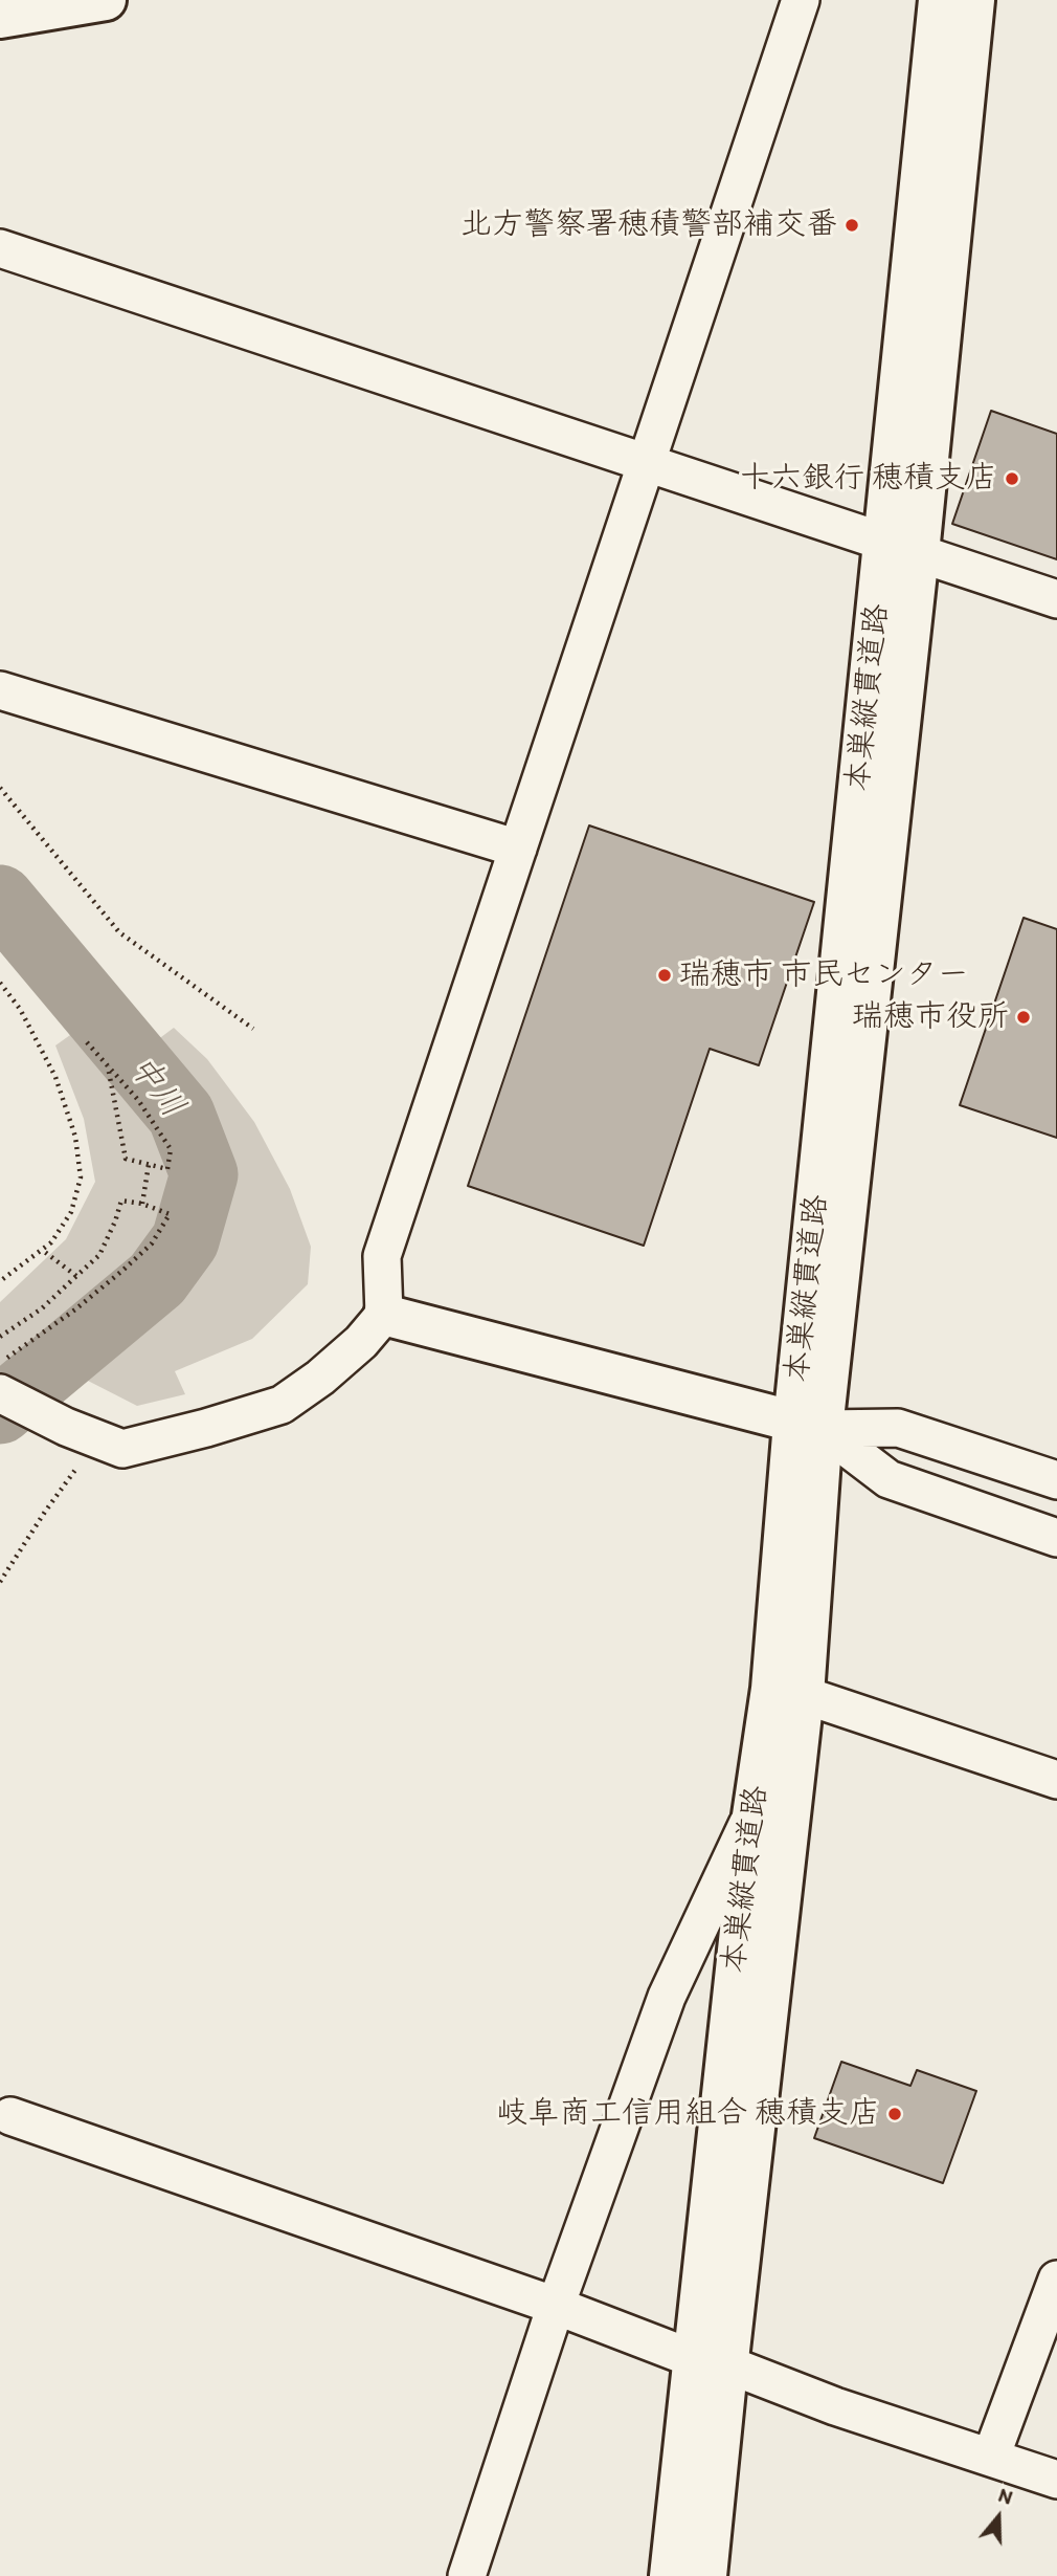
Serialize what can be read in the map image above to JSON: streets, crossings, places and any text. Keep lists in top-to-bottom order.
{
  "streets": {
    "main road": ["本巣縦貫道路"]
  },
  "water": ["中川"],
  "places": [
    "北方警察署穂積警部補交番",
    "十六銀行 穂積支店",
    "瑞穂市 市民センター",
    "瑞穂市役所",
    "岐阜商工信用組合 穂積支店"
  ],
  "north": "top"
}
